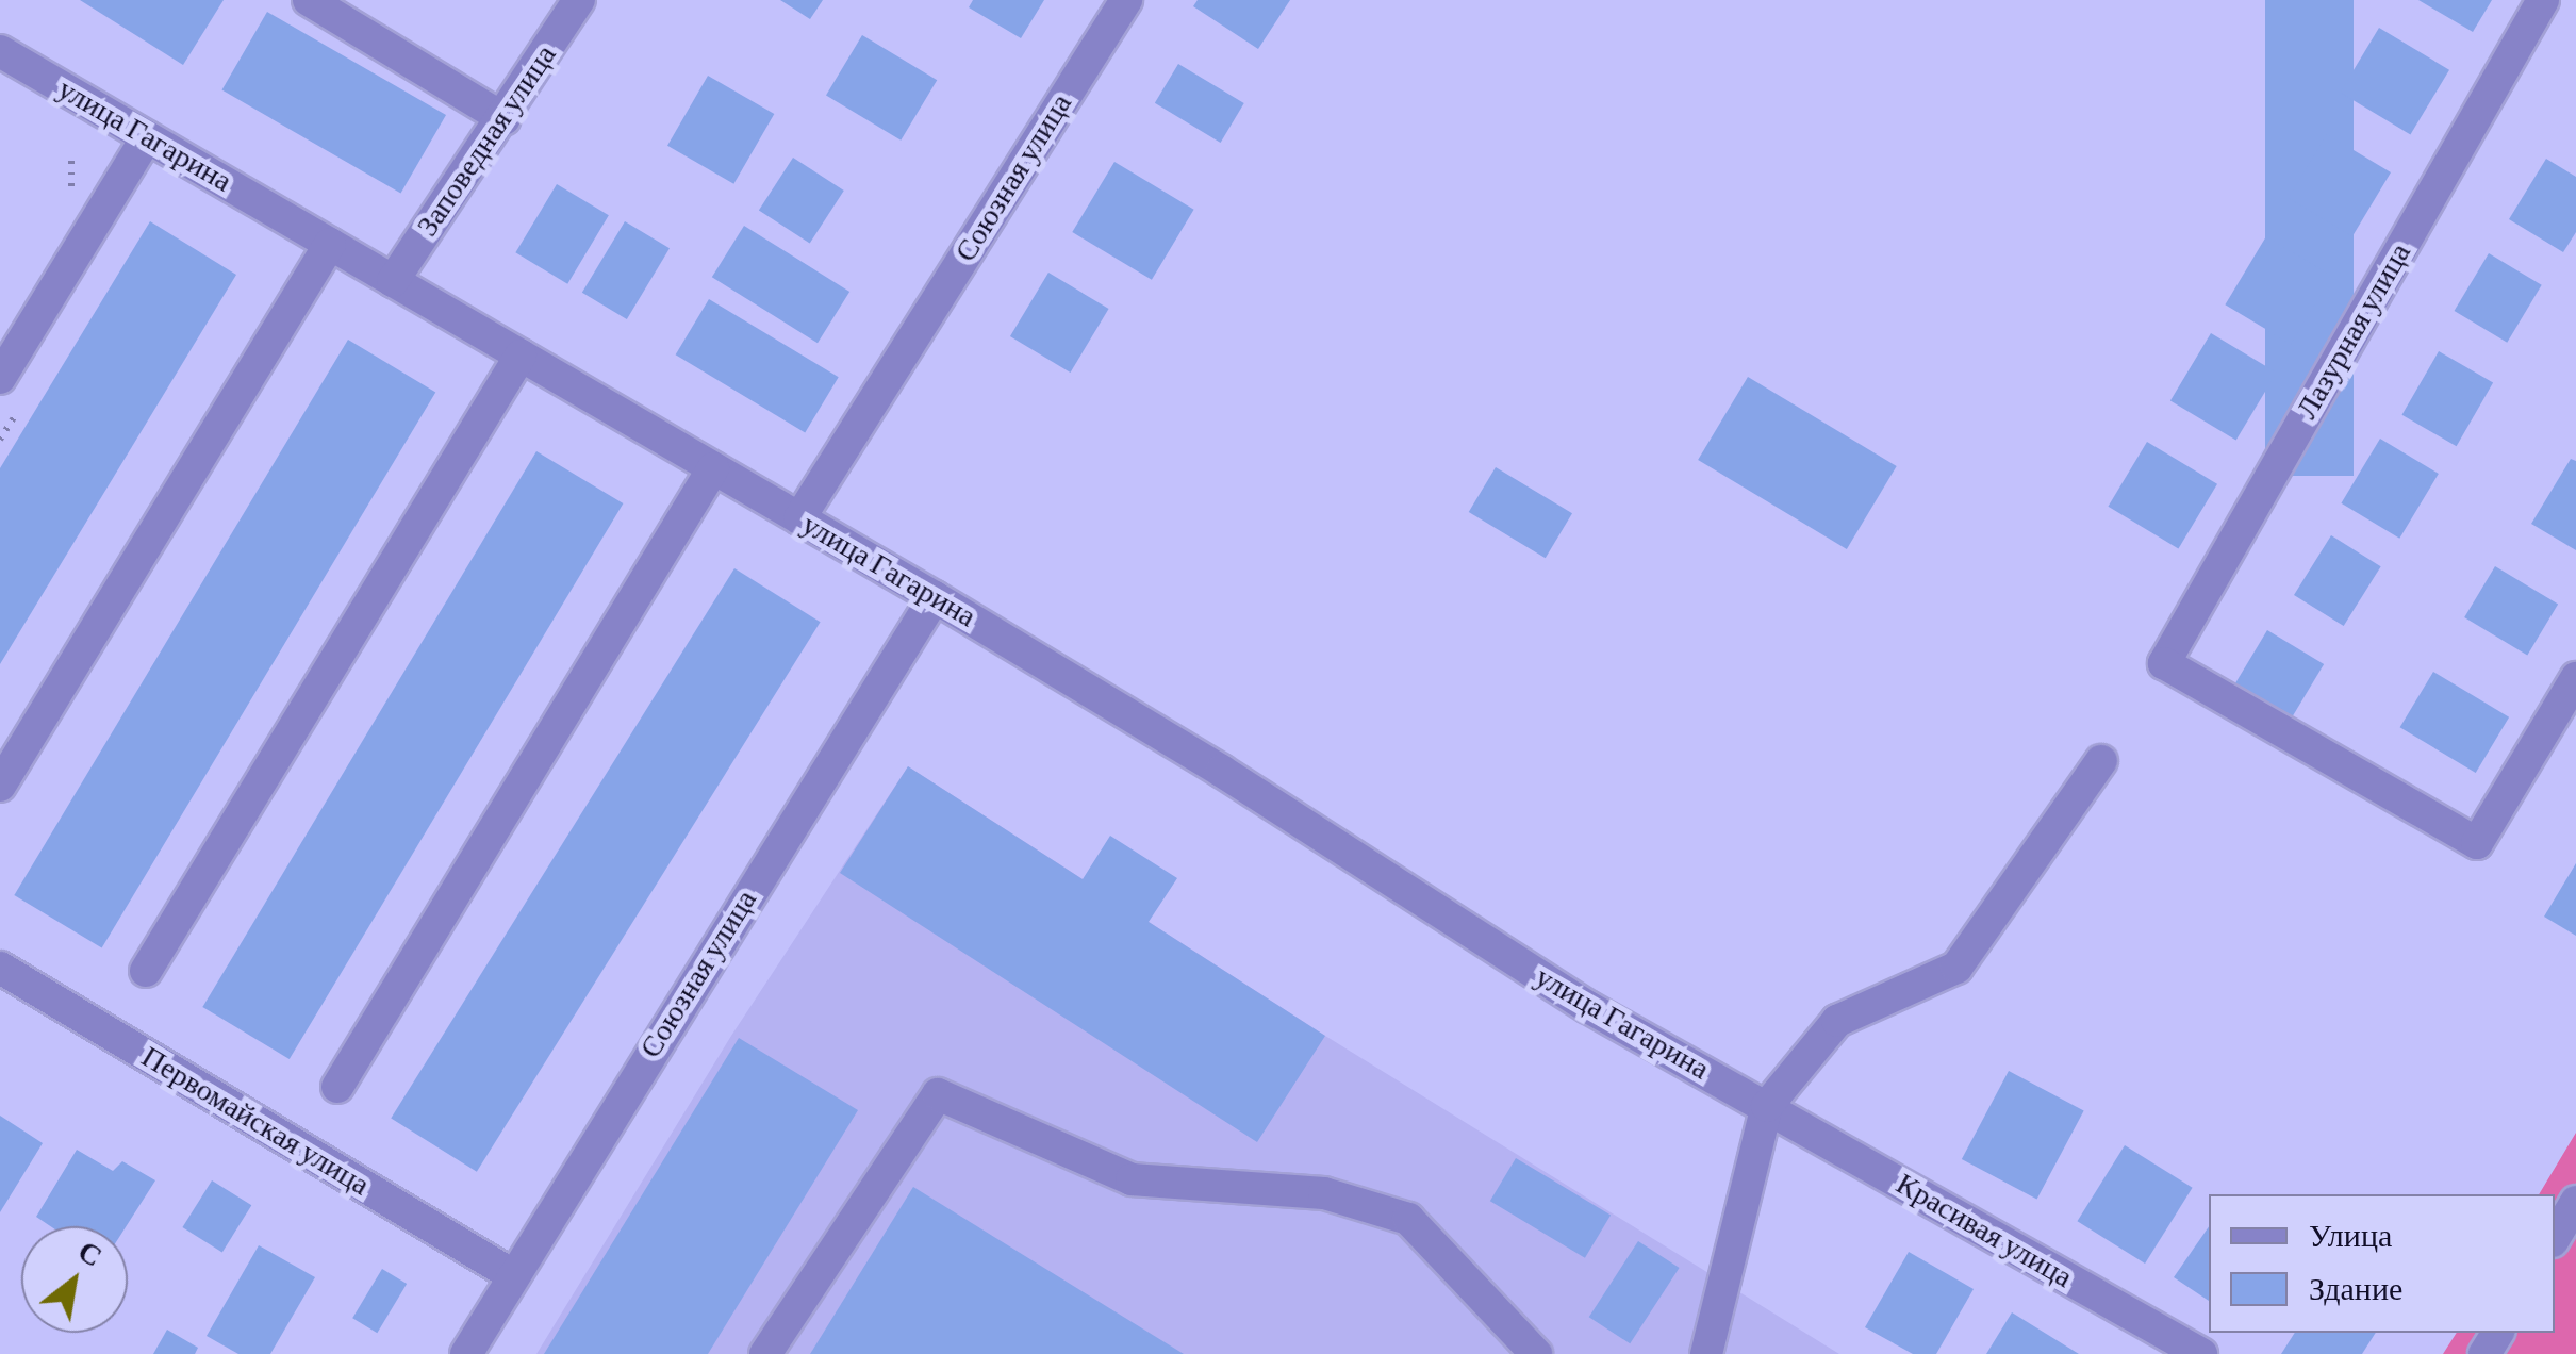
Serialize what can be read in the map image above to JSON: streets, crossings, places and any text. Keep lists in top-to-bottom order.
{
  "streets": {
    "street": [
      "улица Гагарина",
      "Заповедная улица",
      "Союзная улица",
      "Лазурная улица",
      "Первомайская улица",
      "Красивая улица"
    ]
  },
  "crossings": [
    ["улица Гагарина", "Заповедная улица"],
    ["улица Гагарина", "Союзная улица"],
    ["улица Гагарина", "Красивая улица"],
    ["Союзная улица", "Первомайская улица"]
  ],
  "legend": ["Улица", "Здание"],
  "north": "top right"
}
